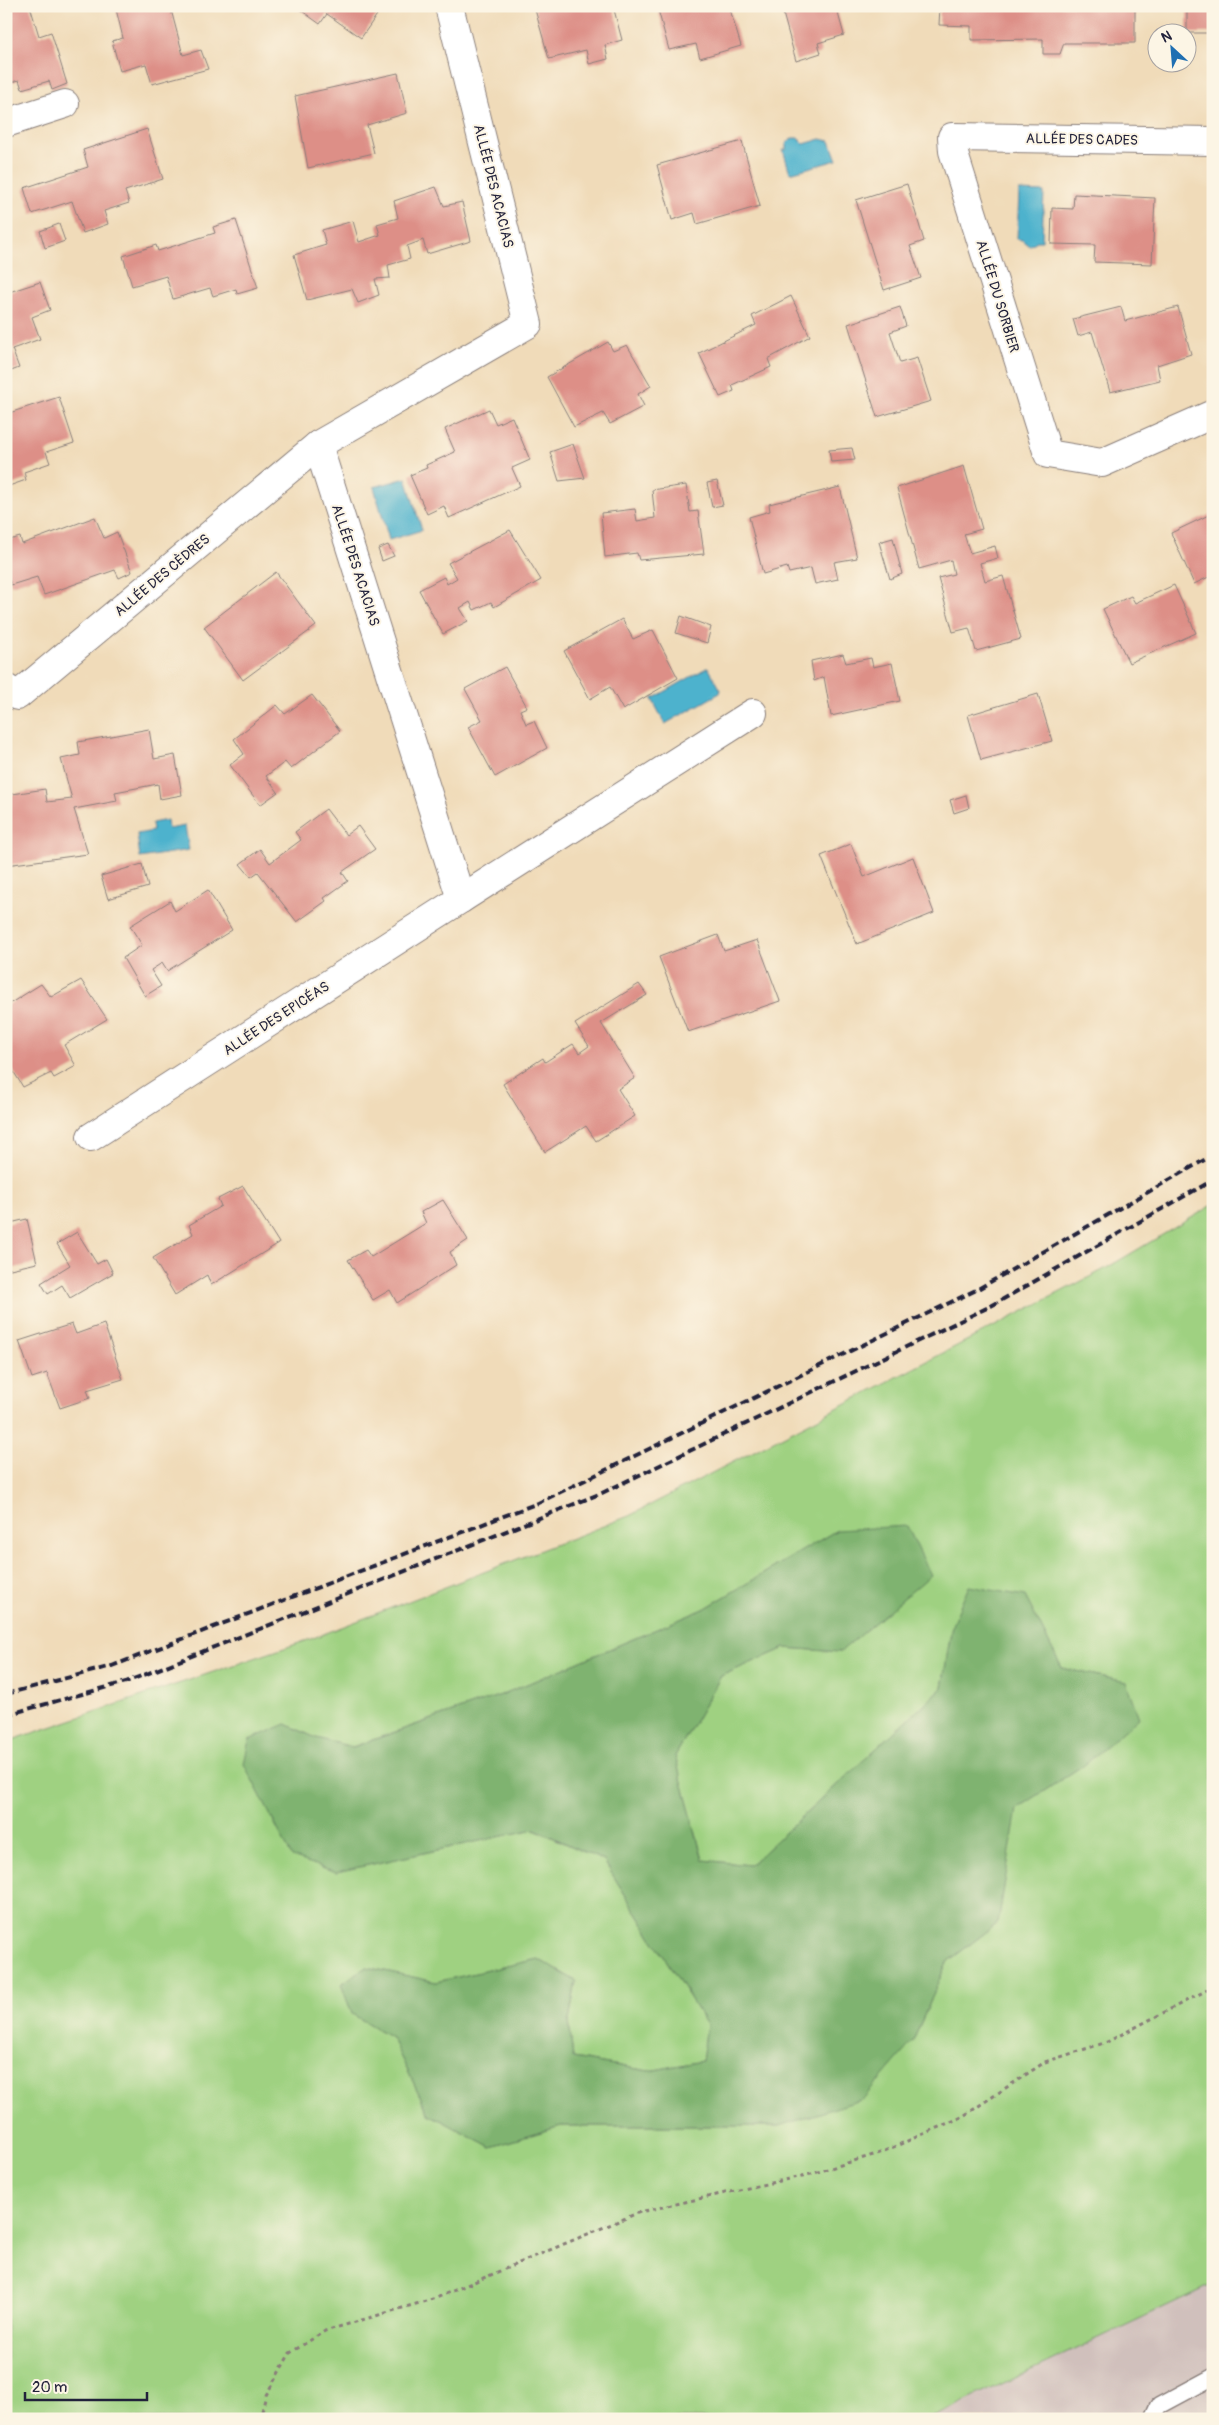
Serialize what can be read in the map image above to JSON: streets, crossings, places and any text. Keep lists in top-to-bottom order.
{
  "streets": {
    "street": [
      "ALLÉE DES CADES",
      "ALLÉE DES ACACIAS",
      "ALLÉE DU SORBIER",
      "ALLÉE DES CÈDRES",
      "ALLÉE DES EPICÉAS"
    ]
  },
  "crossings": [
    ["ALLÉE DES CADES", "ALLÉE DU SORBIER"],
    ["ALLÉE DES ACACIAS", "ALLÉE DES CÈDRES"],
    ["ALLÉE DES ACACIAS", "ALLÉE DES EPICÉAS"]
  ],
  "scale_bar": "20 m",
  "north": "top left"
}
